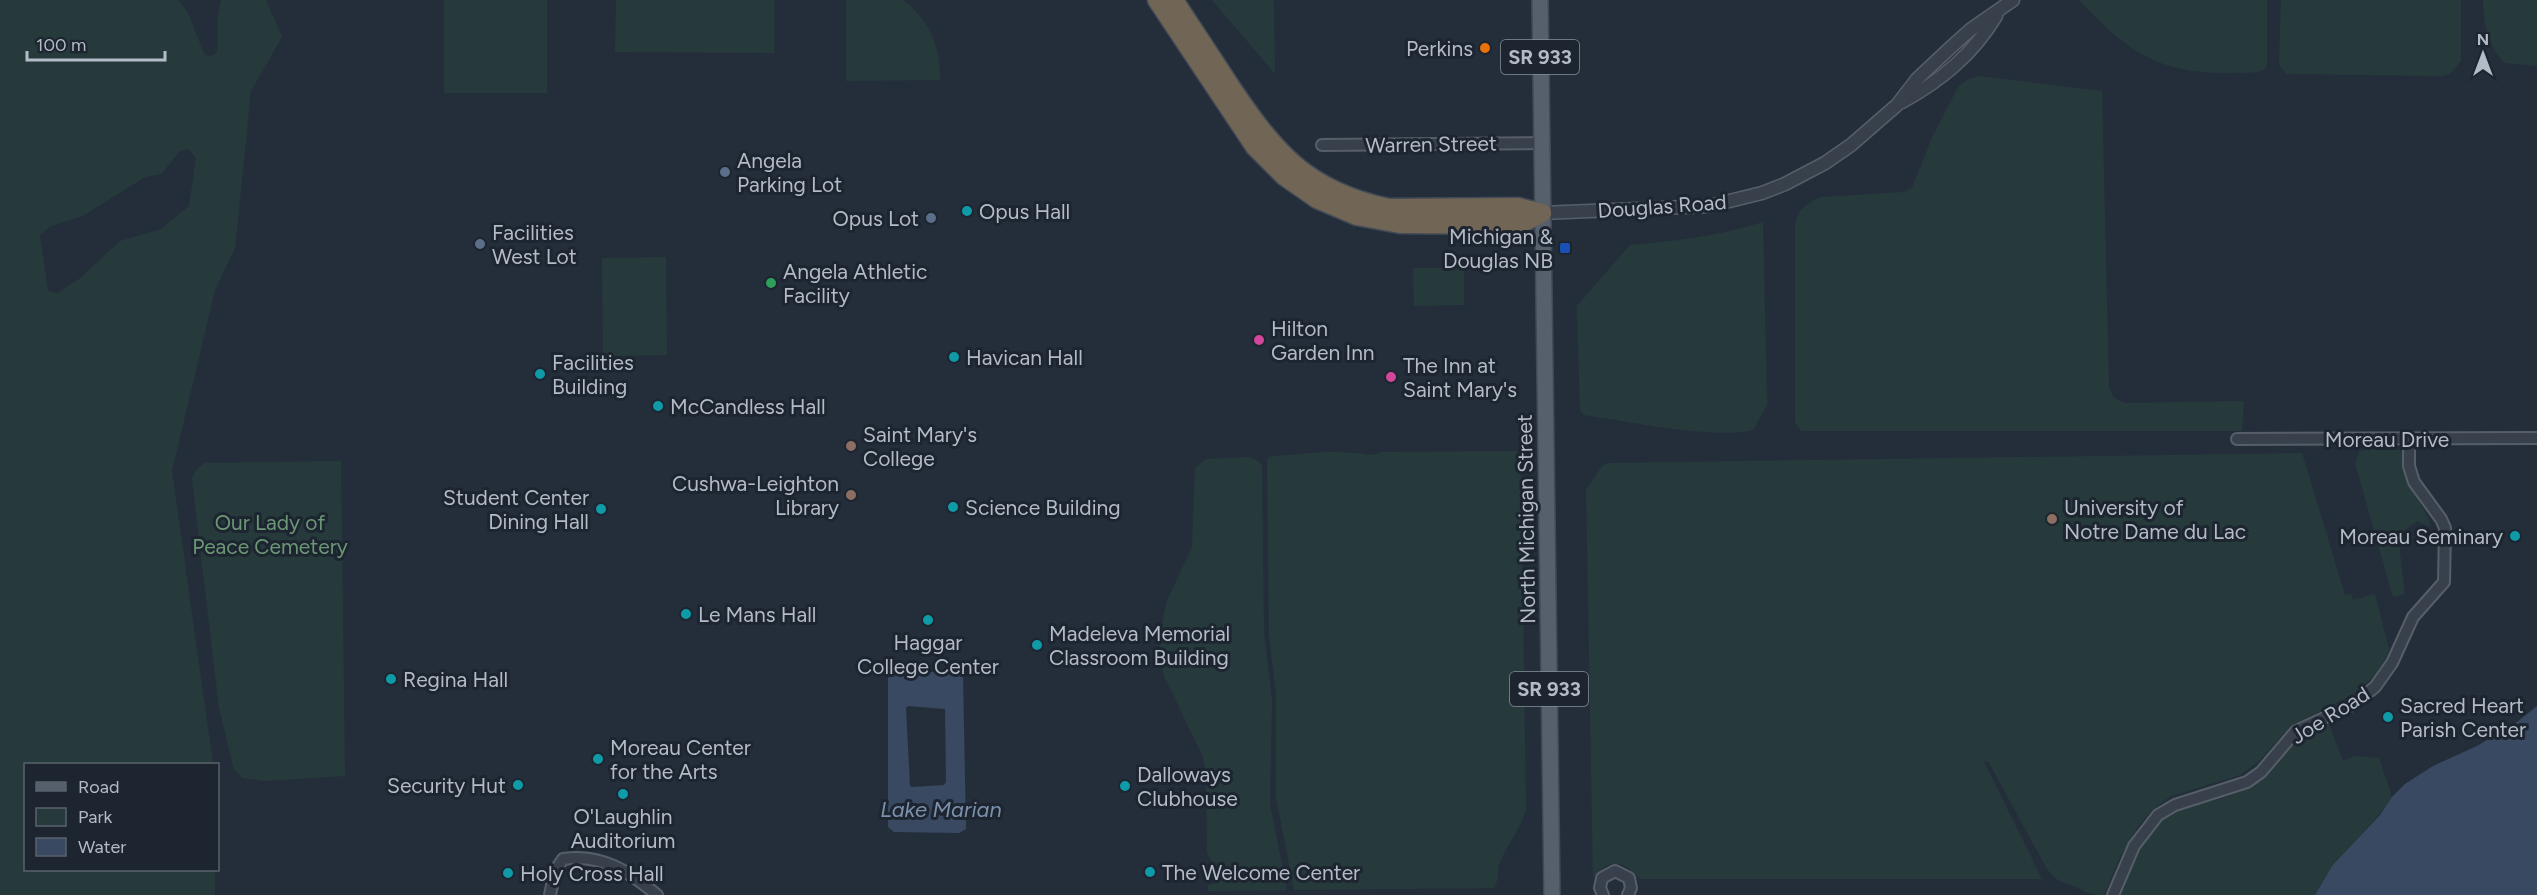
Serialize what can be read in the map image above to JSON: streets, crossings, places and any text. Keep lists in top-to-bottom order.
{
  "streets": {
    "main road": ["SR 933", "North Michigan Street"],
    "street": [
      "Warren Street",
      "Douglas Road",
      "Moreau Drive",
      "Joe Road"
    ]
  },
  "crossings": [
    ["SR 933", "Warren Street"],
    ["SR 933", "North Michigan Street"],
    ["Warren Street", "North Michigan Street"],
    ["Douglas Road", "North Michigan Street"],
    ["Moreau Drive", "Joe Road"]
  ],
  "water": ["Lake Marian"],
  "parks": ["Our Lady of Peace Cemetery"],
  "places": {
    "other": [
      "Perkins",
      "Angela Parking Lot",
      "Opus Hall",
      "Opus Lot",
      "Facilities West Lot",
      "Angela Athletic Facility",
      "Hilton Garden Inn",
      "Havican Hall",
      "Facilities Building",
      "The Inn at Saint Mary's",
      "McCandless Hall",
      "Saint Mary's College",
      "Cushwa-Leighton Library",
      "Science Building",
      "Student Center Dining Hall",
      "University of Notre Dame du Lac",
      "Moreau Seminary",
      "Le Mans Hall",
      "Haggar College Center",
      "Madeleva Memorial Classroom Building",
      "Regina Hall",
      "Sacred Heart Parish Center",
      "Moreau Center for the Arts",
      "Security Hut",
      "Dalloways Clubhouse",
      "O'Laughlin Auditorium",
      "The Welcome Center",
      "Holy Cross Hall"
    ],
    "transit": ["Michigan & Douglas NB"]
  },
  "legend": ["Road", "Park", "Water"],
  "scale_bar": "100 m",
  "north": "top"
}
